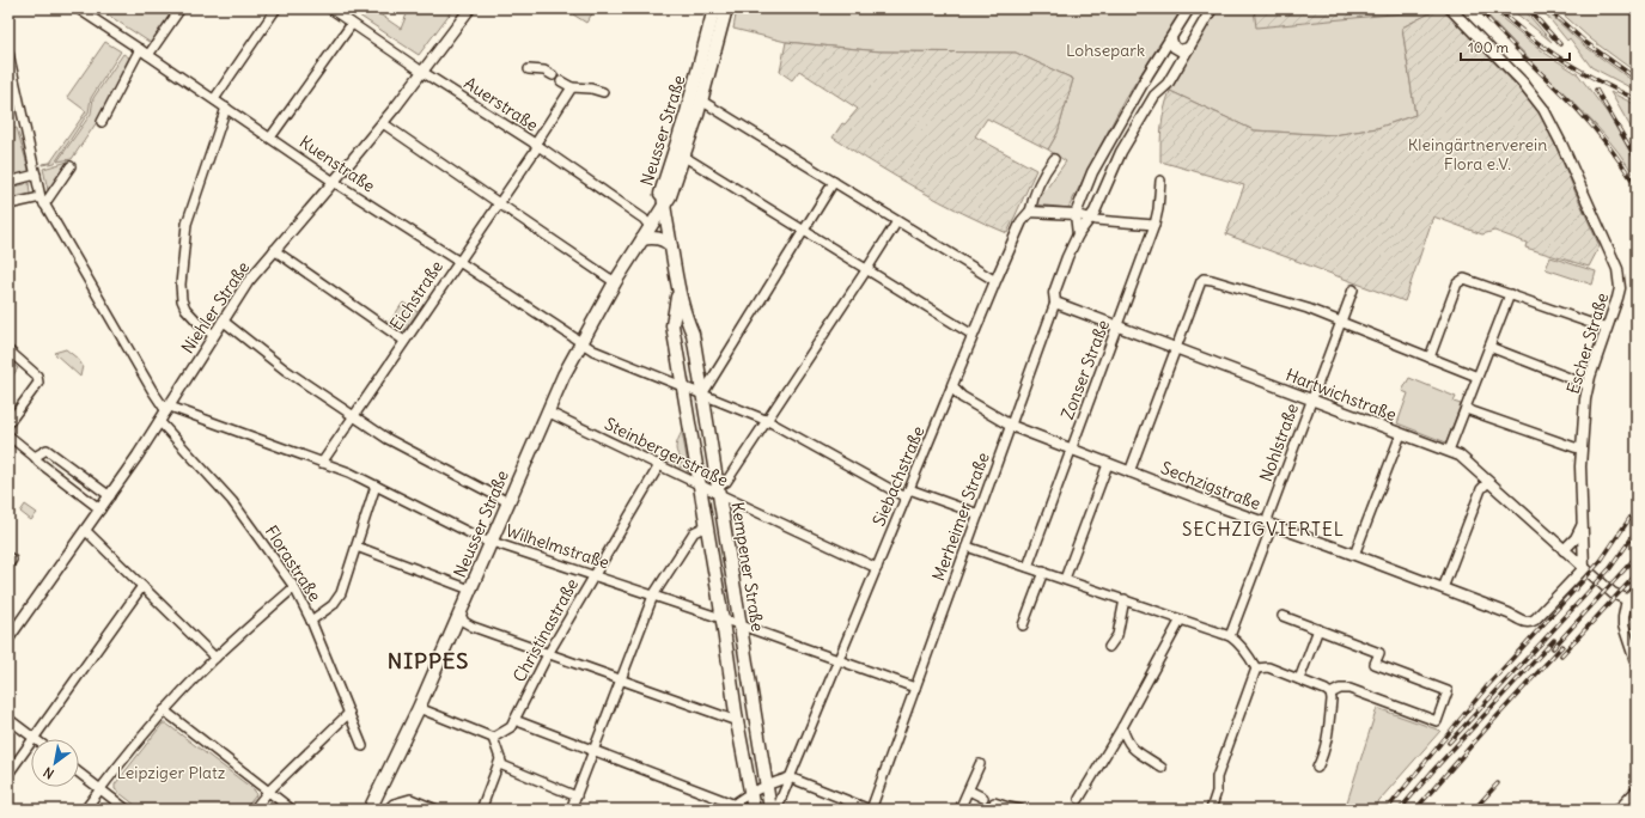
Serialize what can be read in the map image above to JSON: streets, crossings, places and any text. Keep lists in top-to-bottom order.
{
  "streets": {
    "main road": ["Neusser Straße", "Kempener Straße"],
    "street": [
      "Auerstraße",
      "Kuenstraße",
      "Eichstraße",
      "Niehler Straße",
      "Escher Straße",
      "Zonser Straße",
      "Hartwichstraße",
      "Nohlstraße",
      "Steinbergerstraße",
      "Siebachstraße",
      "Sechzigstraße",
      "Merheimer Straße",
      "Wilhelmstraße",
      "Florastraße",
      "Christinastraße"
    ]
  },
  "crossings": [
    ["Auerstraße", "Neusser Straße"],
    ["Auerstraße", "Eichstraße"],
    ["Auerstraße", "Niehler Straße"],
    ["Neusser Straße", "Kuenstraße"],
    ["Neusser Straße", "Steinbergerstraße"],
    ["Neusser Straße", "Wilhelmstraße"],
    ["Neusser Straße", "Kempener Straße"],
    ["Kuenstraße", "Eichstraße"],
    ["Kuenstraße", "Niehler Straße"],
    ["Kuenstraße", "Siebachstraße"],
    ["Kuenstraße", "Kempener Straße"],
    ["Eichstraße", "Wilhelmstraße"],
    ["Niehler Straße", "Wilhelmstraße"],
    ["Niehler Straße", "Florastraße"],
    ["Escher Straße", "Hartwichstraße"],
    ["Escher Straße", "Sechzigstraße"],
    ["Zonser Straße", "Hartwichstraße"],
    ["Zonser Straße", "Sechzigstraße"],
    ["Hartwichstraße", "Nohlstraße"],
    ["Hartwichstraße", "Sechzigstraße"],
    ["Hartwichstraße", "Merheimer Straße"],
    ["Nohlstraße", "Sechzigstraße"],
    ["Steinbergerstraße", "Siebachstraße"],
    ["Steinbergerstraße", "Kempener Straße"],
    ["Steinbergerstraße", "Christinastraße"],
    ["Siebachstraße", "Sechzigstraße"],
    ["Siebachstraße", "Wilhelmstraße"],
    ["Sechzigstraße", "Merheimer Straße"],
    ["Merheimer Straße", "Wilhelmstraße"],
    ["Wilhelmstraße", "Kempener Straße"],
    ["Wilhelmstraße", "Christinastraße"]
  ],
  "districts": ["SECHZIGVIERTEL", "NIPPES"],
  "parks": ["Lohsepark", "Kleingärtnerverein Flora e.V.", "Leipziger Platz"],
  "scale_bar": "100 m",
  "north": "bottom left"
}
